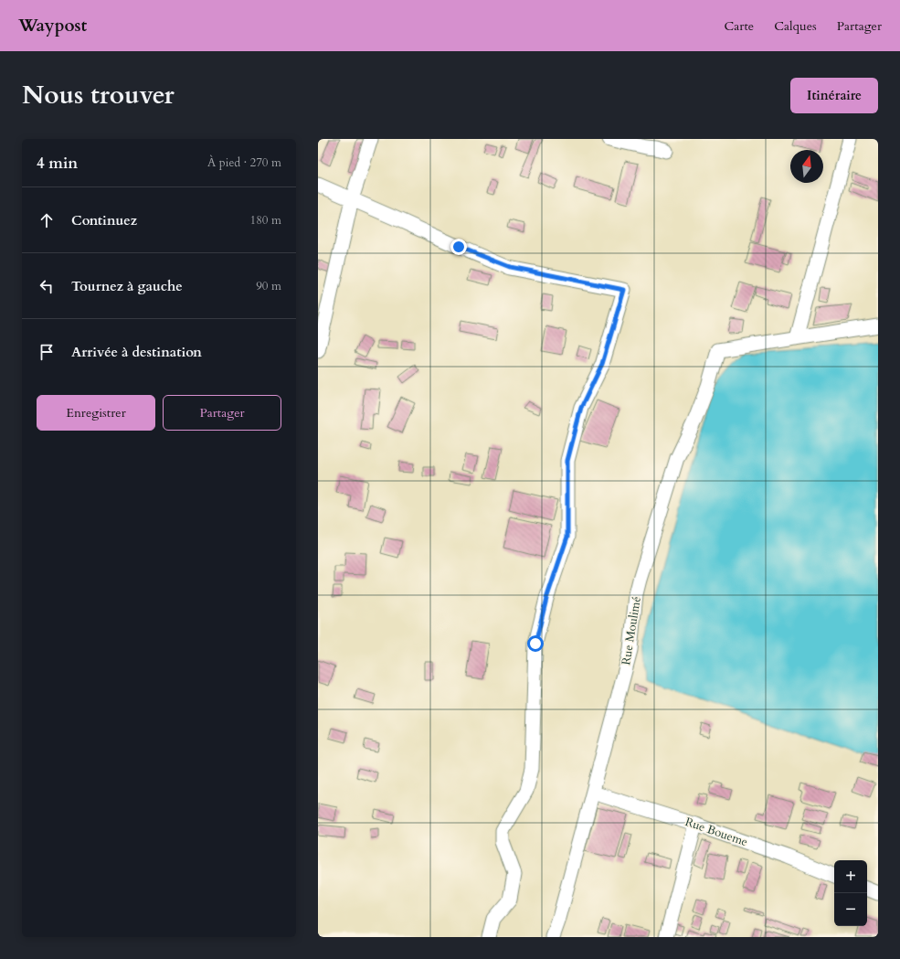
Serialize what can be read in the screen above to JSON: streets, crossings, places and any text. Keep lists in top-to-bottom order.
{
  "streets": {
    "street": ["Rue Moulimé", "Rue Boueme"]
  },
  "crossings": [
    ["Rue Moulimé", "Rue Boueme"]
  ],
  "north": "top",
  "page": {
    "header": "Waypost",
    "nav": ["Carte", "Calques", "Partager"],
    "title": "Nous trouver",
    "buttons": [
      "Itinéraire",
      ["Enregistrer", "Partager"]
    ],
    "heading": ["4 min", "À pied · 270 m"],
    "list": [
      ["Continuez", "180 m"],
      ["Tournez à gauche", "90 m"],
      "Arrivée à destination"
    ],
    "map_buttons": ["+", "−"]
  }
}
